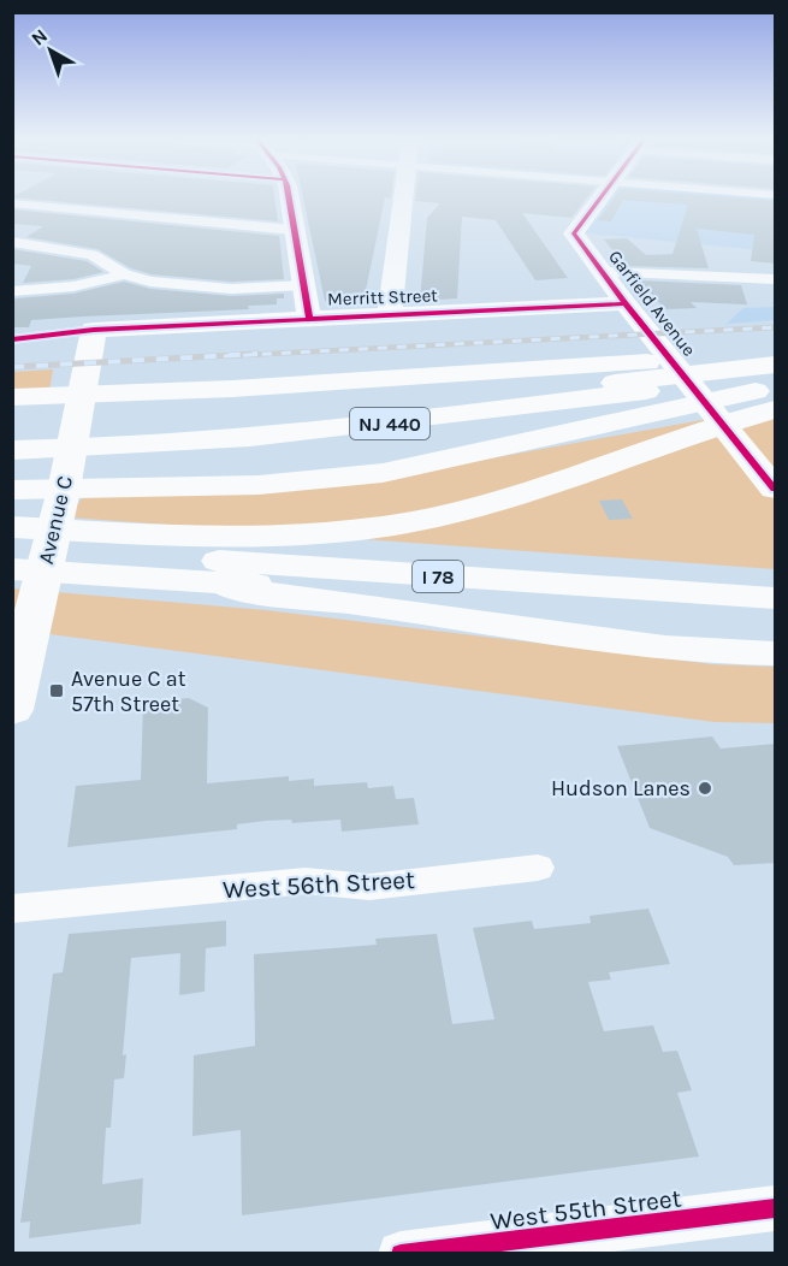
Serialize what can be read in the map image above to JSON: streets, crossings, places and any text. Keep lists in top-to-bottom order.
{
  "streets": {
    "main road": [
      "Merritt Street",
      "Garfield Avenue",
      "NJ 440",
      "Avenue C",
      "I 78"
    ],
    "street": ["West 56th Street", "West 55th Street"]
  },
  "crossings": [
    ["Merritt Street", "Garfield Avenue"],
    ["Merritt Street", "Avenue C"]
  ],
  "places": {
    "transit": ["Avenue C at 57th Street"],
    "other": ["Hudson Lanes"]
  },
  "north": "top left"
}
